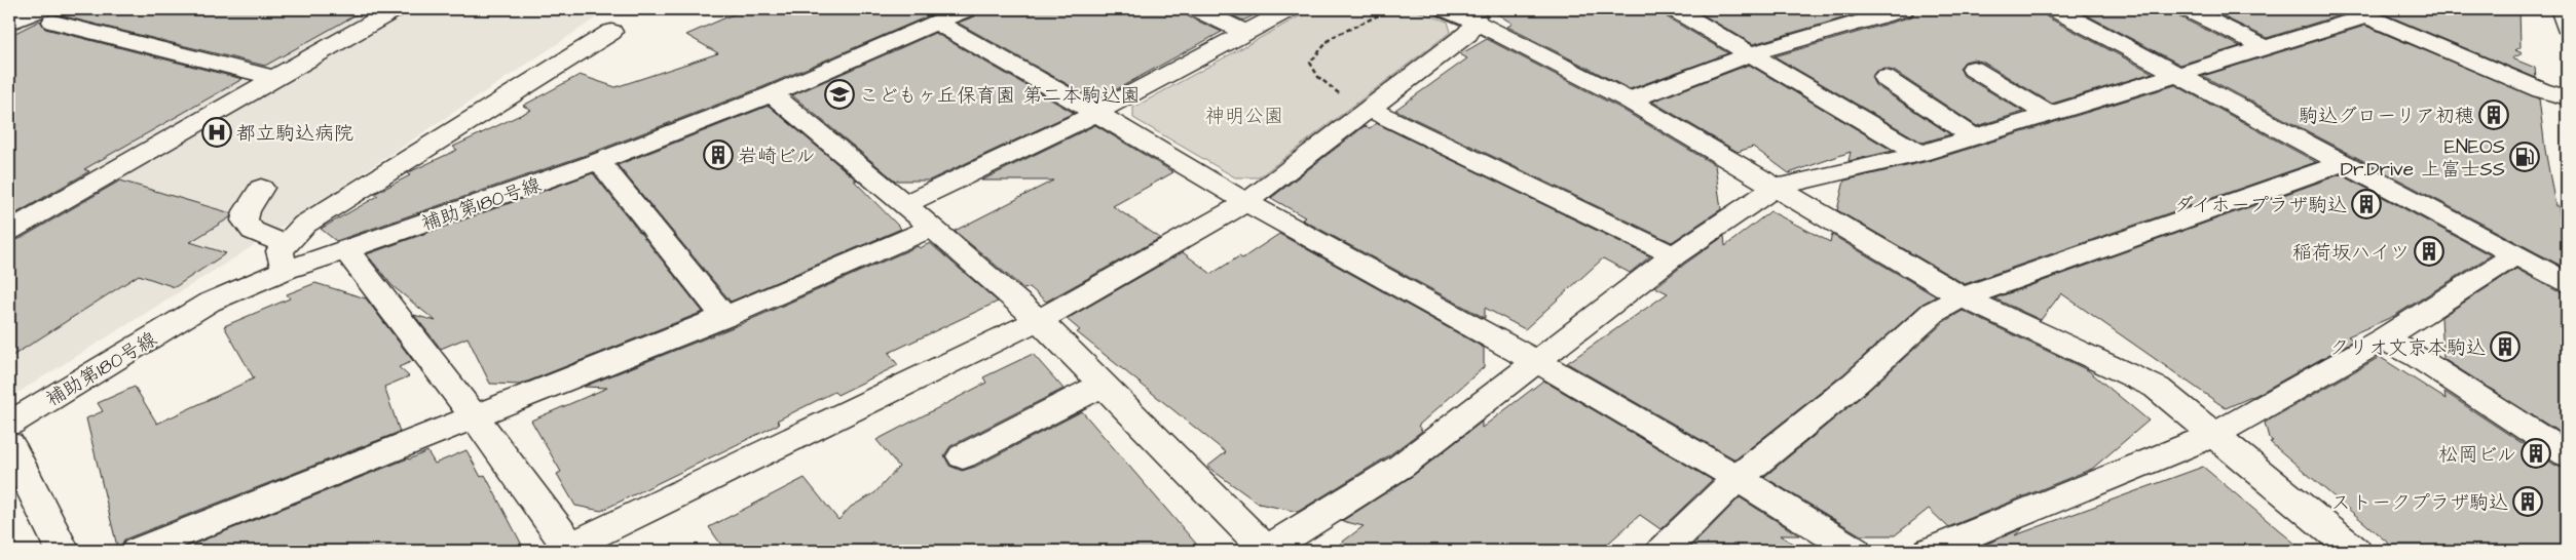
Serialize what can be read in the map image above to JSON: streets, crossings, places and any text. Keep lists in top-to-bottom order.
{
  "streets": {
    "street": ["補助第180号線"]
  },
  "parks": ["神明公園"],
  "places": {
    "school or university": ["こどもヶ丘保育園 第二本駒込園"],
    "building": [
      "駒込グローリア初穂",
      "岩崎ビル",
      "ダイホープラザ駒込",
      "稲荷坂ハイツ",
      "クリオ文京本駒込",
      "松岡ビル",
      "ストークプラザ駒込"
    ],
    "hospital": ["都立駒込病院"],
    "fuel station": ["ENEOS Dr.Drive 上富士SS"]
  }
}
